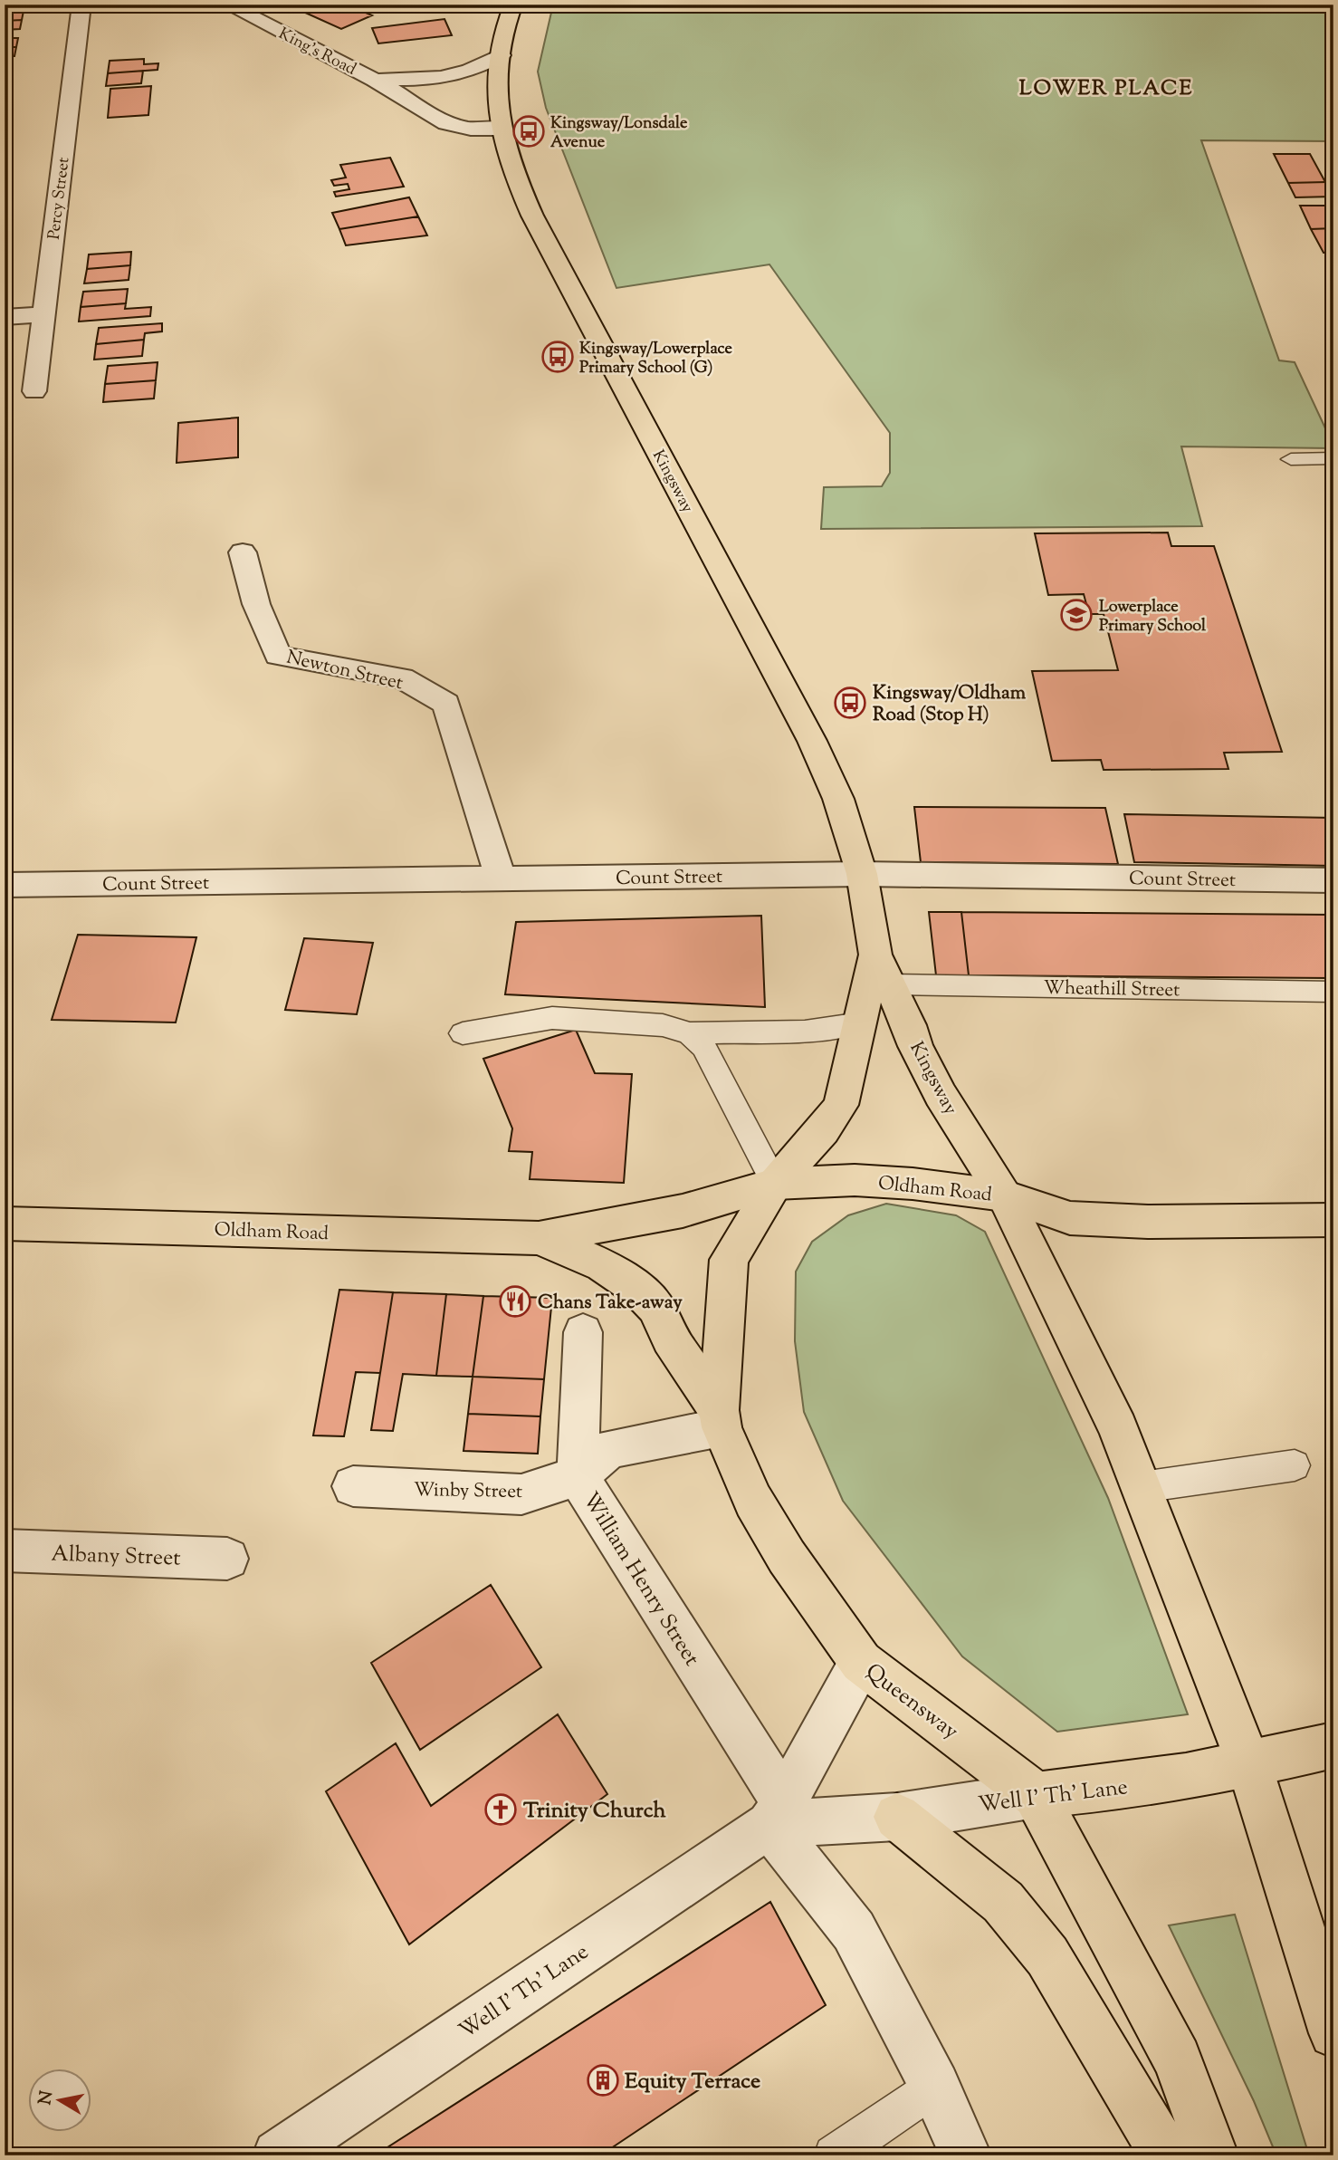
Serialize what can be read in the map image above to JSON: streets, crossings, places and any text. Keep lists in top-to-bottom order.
{
  "streets": {
    "main road": [
      "Kingsway",
      "Oldham Road",
      "Queensway",
      "Well I' Th' Lane"
    ],
    "street": [
      "King's Road",
      "Percy Street",
      "Newton Street",
      "Count Street",
      "Winby Street",
      "Albany Street",
      "William Henry Street"
    ],
    "lane": ["Wheathill Street"]
  },
  "crossings": [
    ["King's Road", "Kingsway"],
    ["Kingsway", "Count Street"],
    ["Kingsway", "Wheathill Street"],
    ["Kingsway", "Oldham Road"],
    ["Kingsway", "Queensway"],
    ["Newton Street", "Count Street"],
    ["Oldham Road", "Winby Street"],
    ["Oldham Road", "Queensway"],
    ["Winby Street", "William Henry Street"],
    ["Winby Street", "Queensway"],
    ["William Henry Street", "Well I' Th' Lane"],
    ["Queensway", "Well I' Th' Lane"]
  ],
  "districts": ["LOWER PLACE"],
  "places": {
    "bus stop": ["Kingsway/Lonsdale Avenue", "Kingsway/Lowerplace Primary School (G)", "Kingsway/Oldham Road (Stop H)"],
    "school or university": ["Lowerplace Primary School"],
    "restaurant": ["Chans Take-away"],
    "church": ["Trinity Church"],
    "building": ["Equity Terrace"]
  },
  "north": "left"
}
